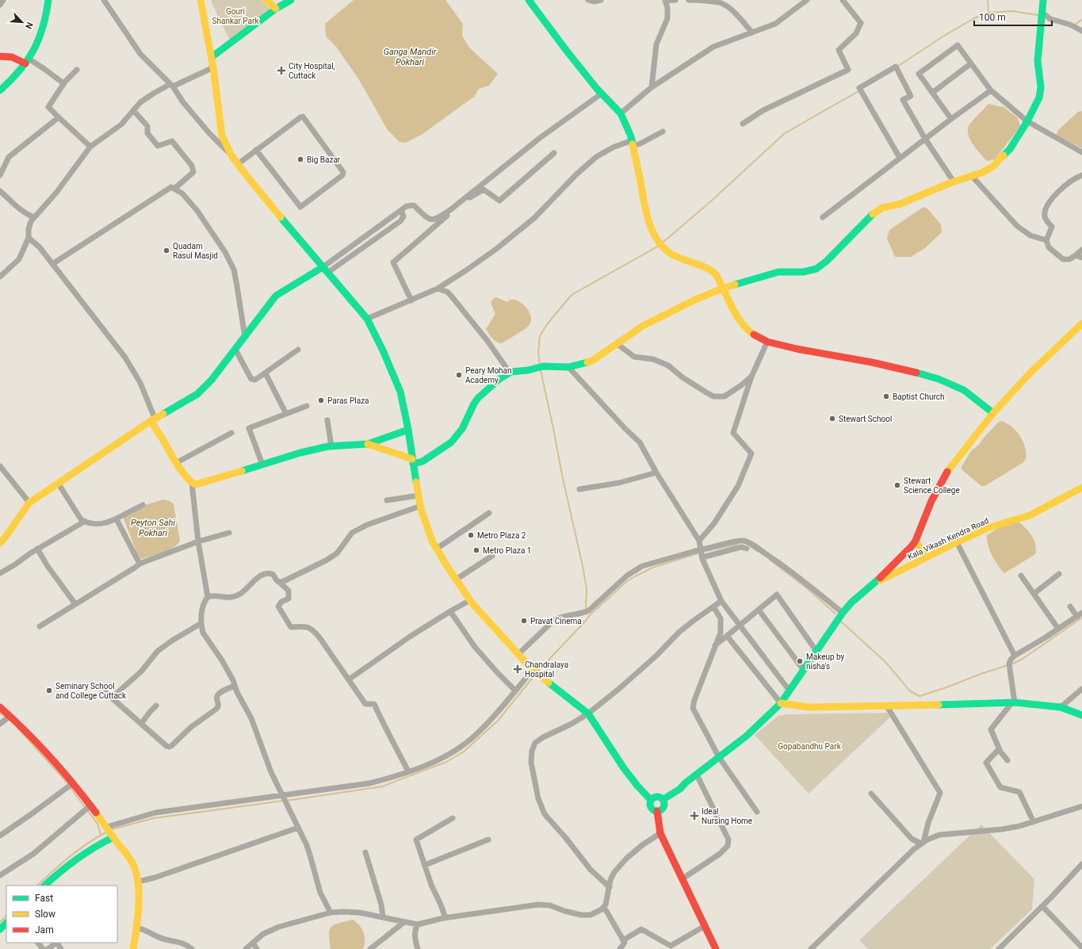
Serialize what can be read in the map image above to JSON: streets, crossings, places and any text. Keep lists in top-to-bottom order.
{
  "streets": {
    "street": ["Kala Vikash Kendra Road"]
  },
  "water": ["Ganga Mandir Pokhari", "Peyton Sahi Pokhari"],
  "parks": ["Gouri Shankar Park", "Gopabandhu Park"],
  "places": {
    "health": ["City Hospital, Cuttack", "Chandralaya Hospital", "Ideal Nursing Home"],
    "other": [
      "Big Bazar",
      "Quadam Rasul Masjid",
      "Peary Mohan Academy",
      "Baptist Church",
      "Paras Plaza",
      "Stewart School",
      "Stewart Science College",
      "Metro Plaza 2",
      "Metro Plaza 1",
      "Pravat Cinema",
      "Makeup by nisha's",
      "Seminary School and College Cuttack"
    ]
  },
  "legend": ["Fast", "Slow", "Jam"],
  "scale_bar": "100 m",
  "north": "bottom right"
}
